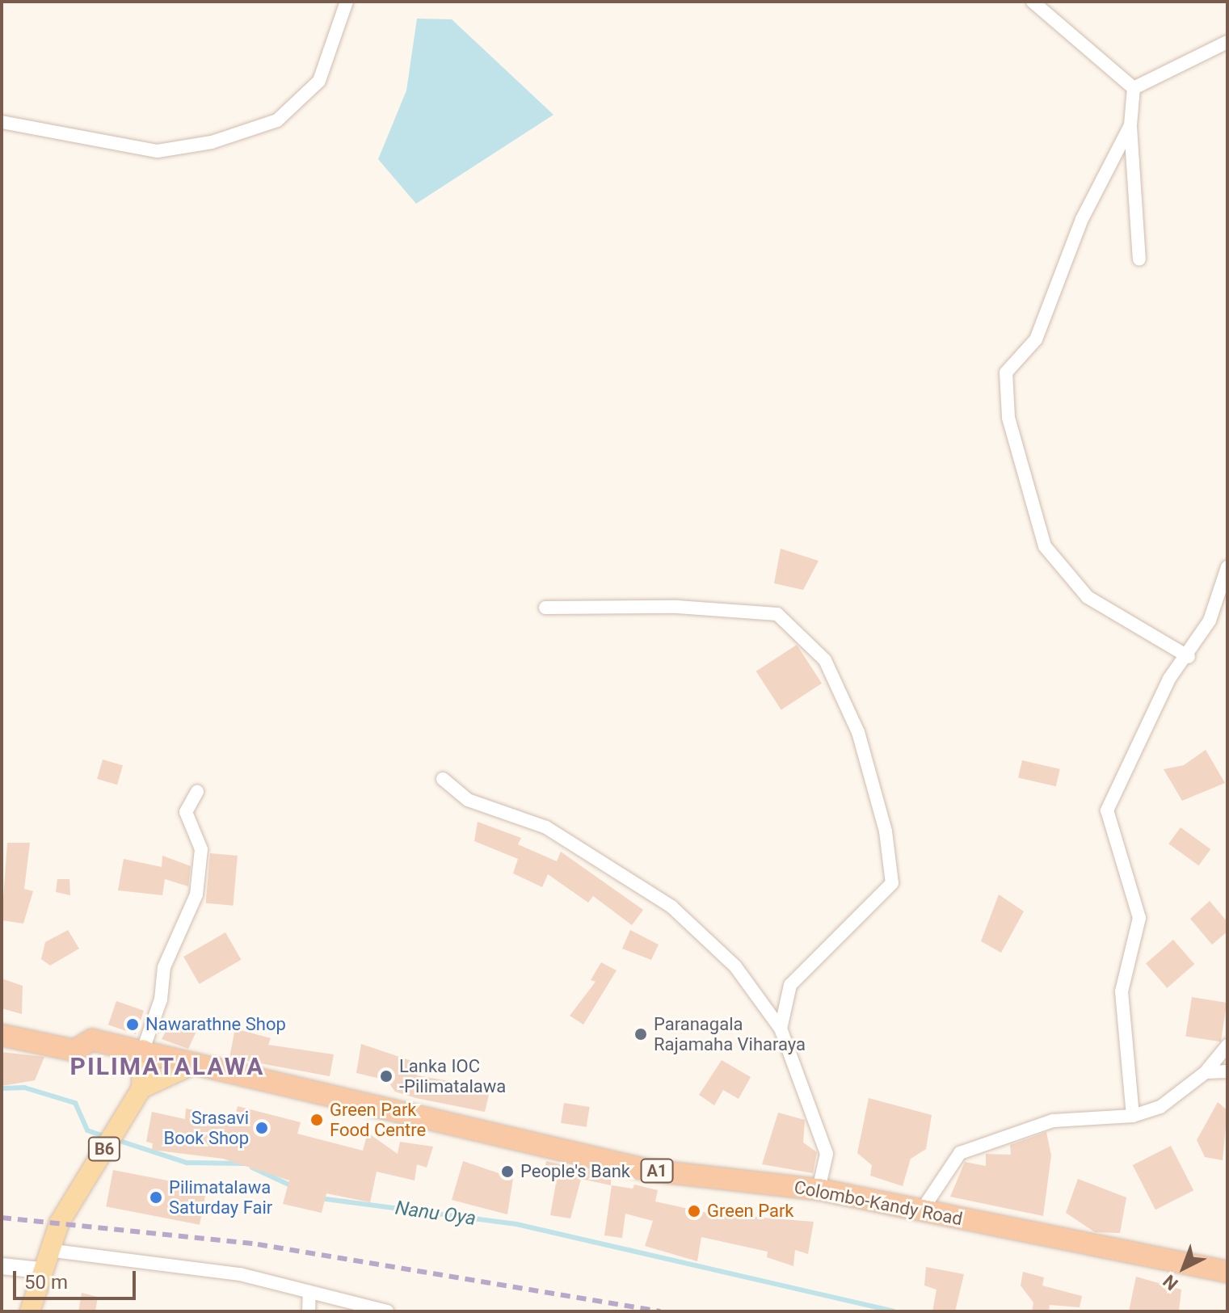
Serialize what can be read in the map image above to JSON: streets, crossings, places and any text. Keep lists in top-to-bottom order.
{
  "streets": {
    "highway": ["A1", "Colombo-Kandy Road"],
    "main road": ["B6"]
  },
  "crossings": [
    ["B6", "Colombo-Kandy Road"]
  ],
  "districts": ["PILIMATALAWA"],
  "water": ["Nanu Oya"],
  "places": [
    "Nawarathne Shop",
    "Paranagala Rajamaha Viharaya",
    "Lanka IOC -Pilimatalawa",
    "Green Park Food Centre",
    "Srasavi Book Shop",
    "People's Bank",
    "Pilimatalawa Saturday Fair",
    "Green Park"
  ],
  "scale_bar": "50 m",
  "north": "bottom left"
}
